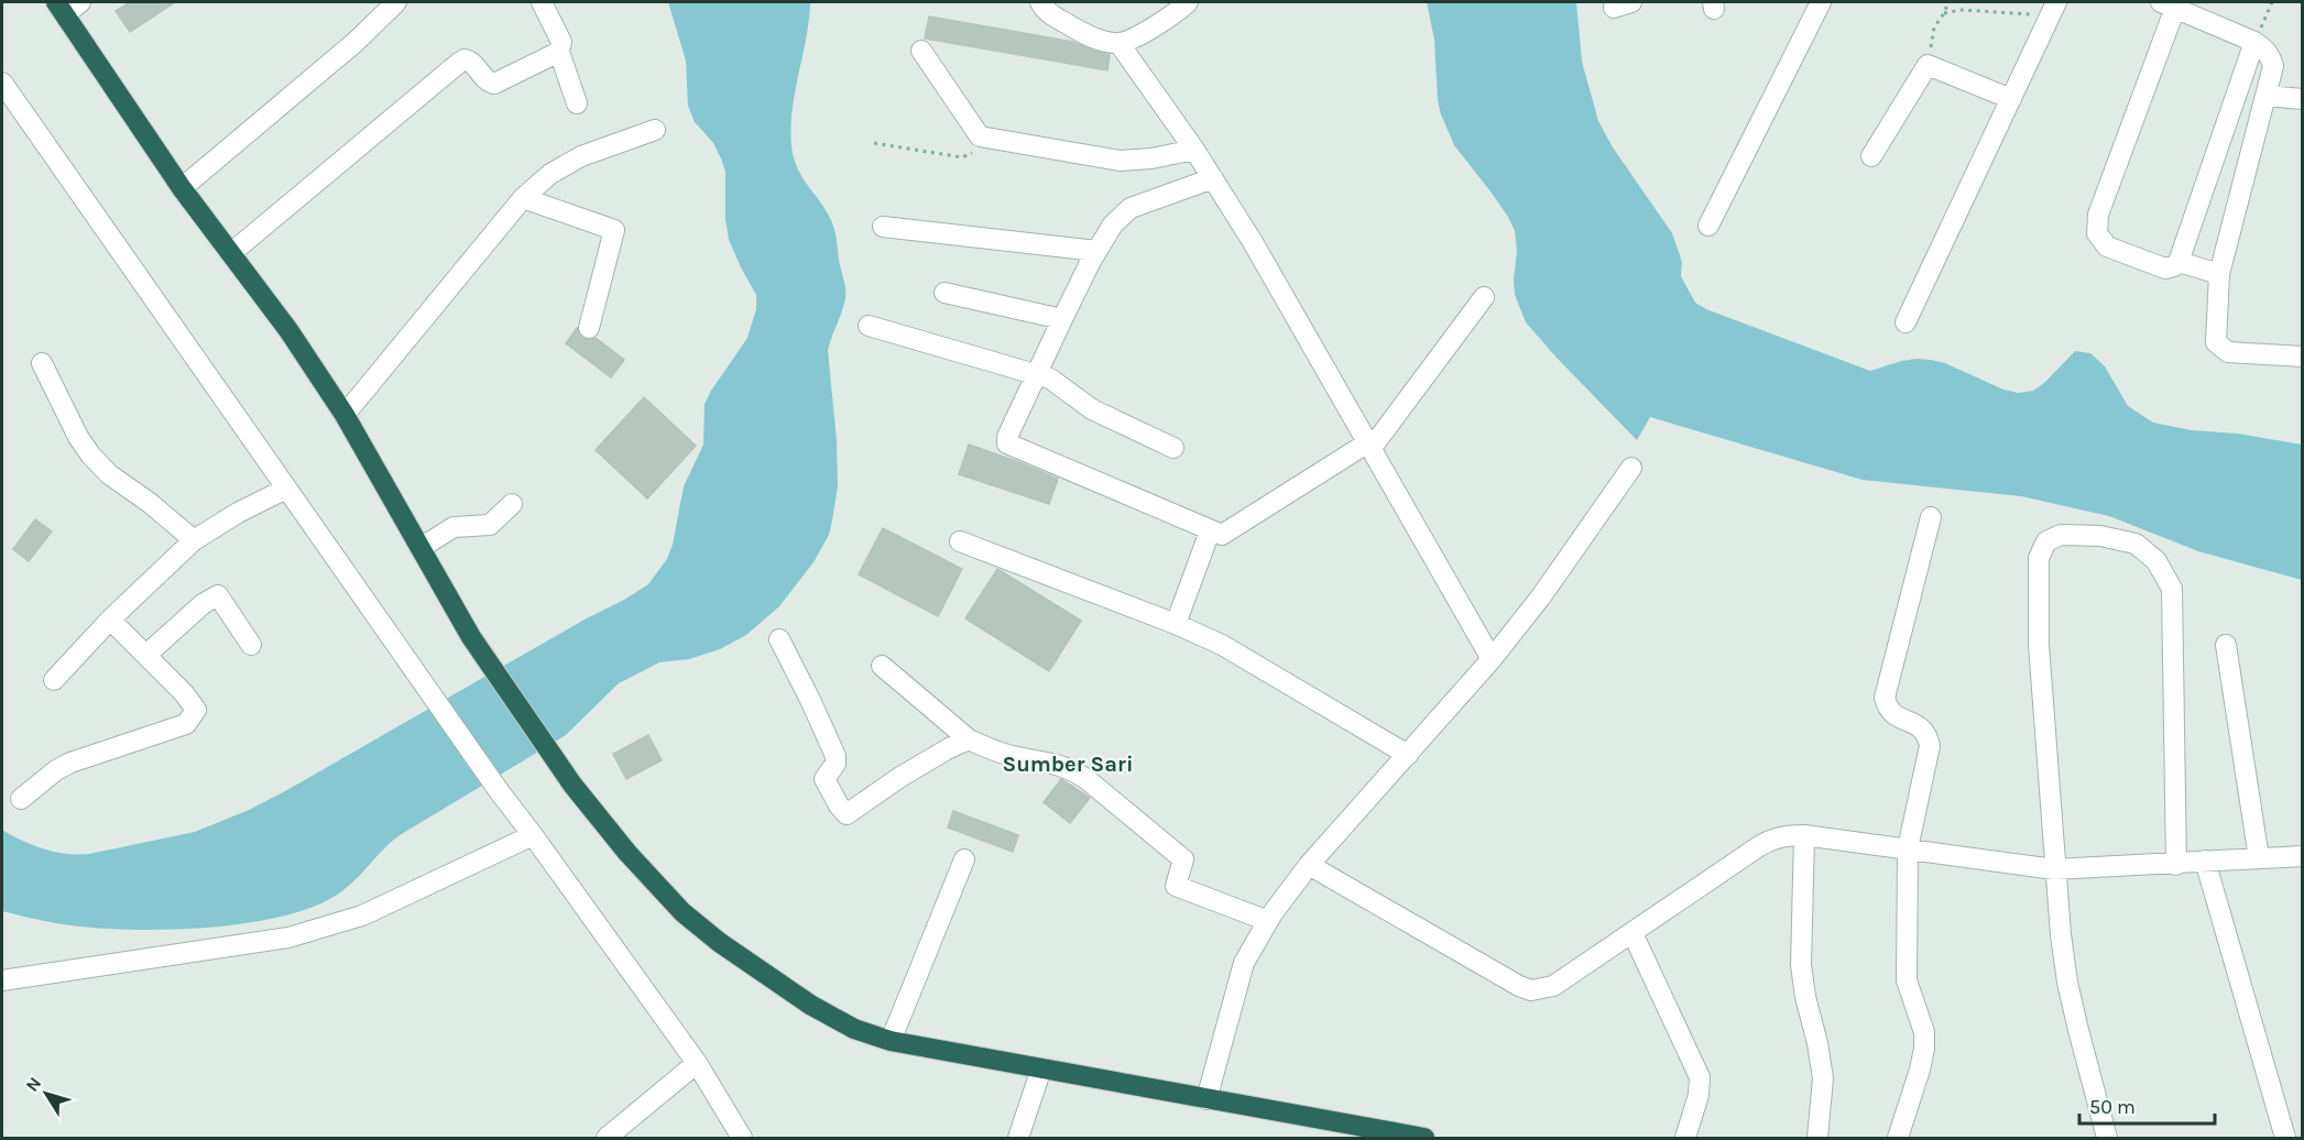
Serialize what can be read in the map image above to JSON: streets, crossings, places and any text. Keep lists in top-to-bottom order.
{
  "districts": ["Sumber Sari"],
  "scale_bar": "50 m",
  "north": "top left"
}
